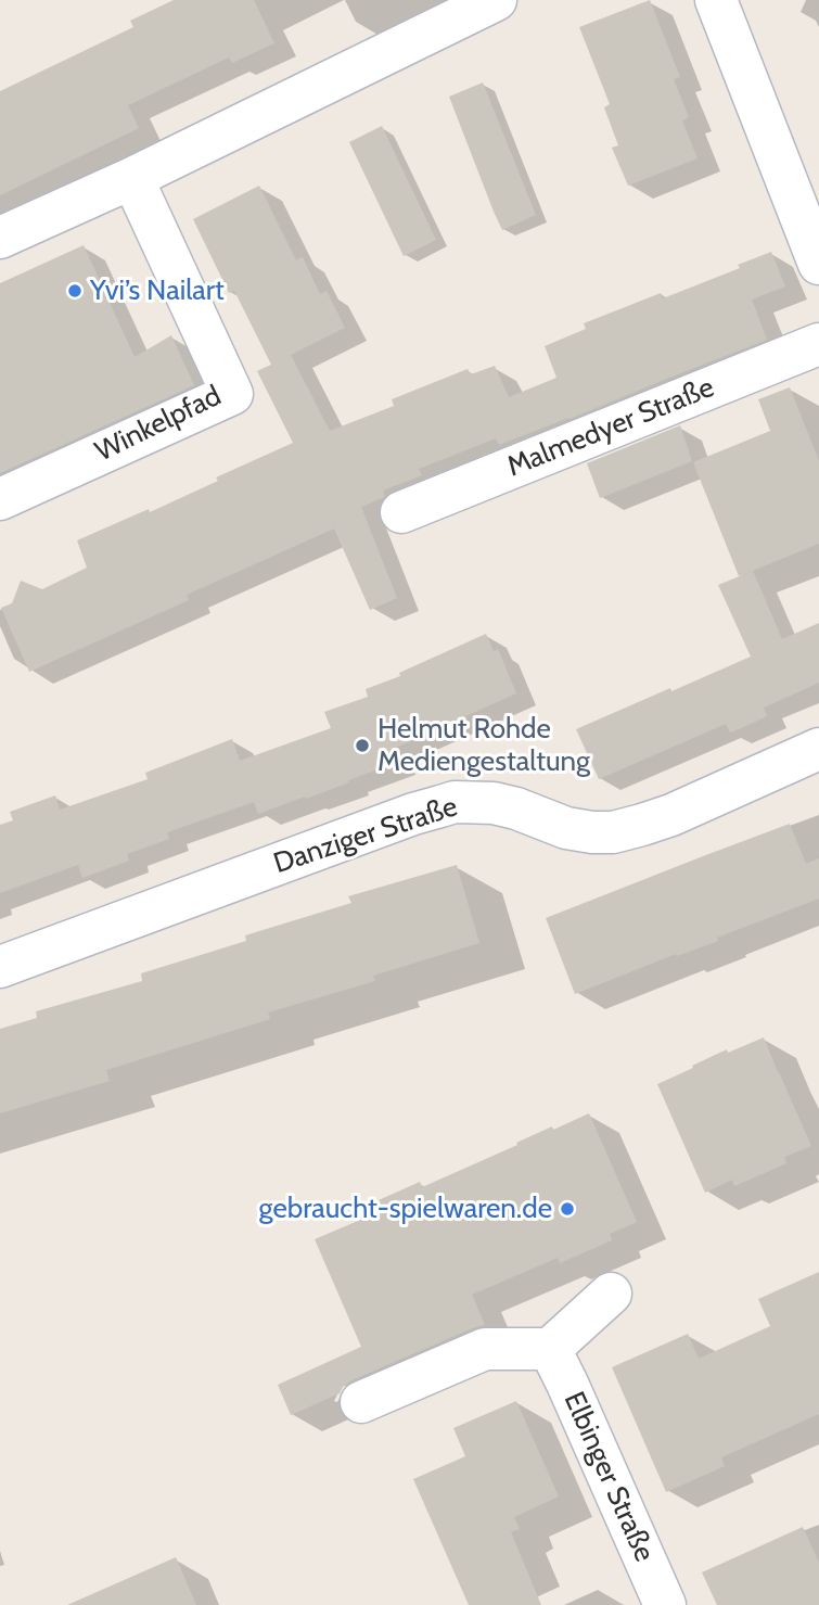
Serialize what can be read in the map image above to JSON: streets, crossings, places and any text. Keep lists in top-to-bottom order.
{
  "streets": {
    "street": [
      "Winkelpfad",
      "Malmedyer Straße",
      "Danziger Straße",
      "Elbinger Straße"
    ]
  },
  "places": ["Yvi’s Nailart", "Helmut Rohde Mediengestaltung", "gebraucht-spielwaren.de"]
}
